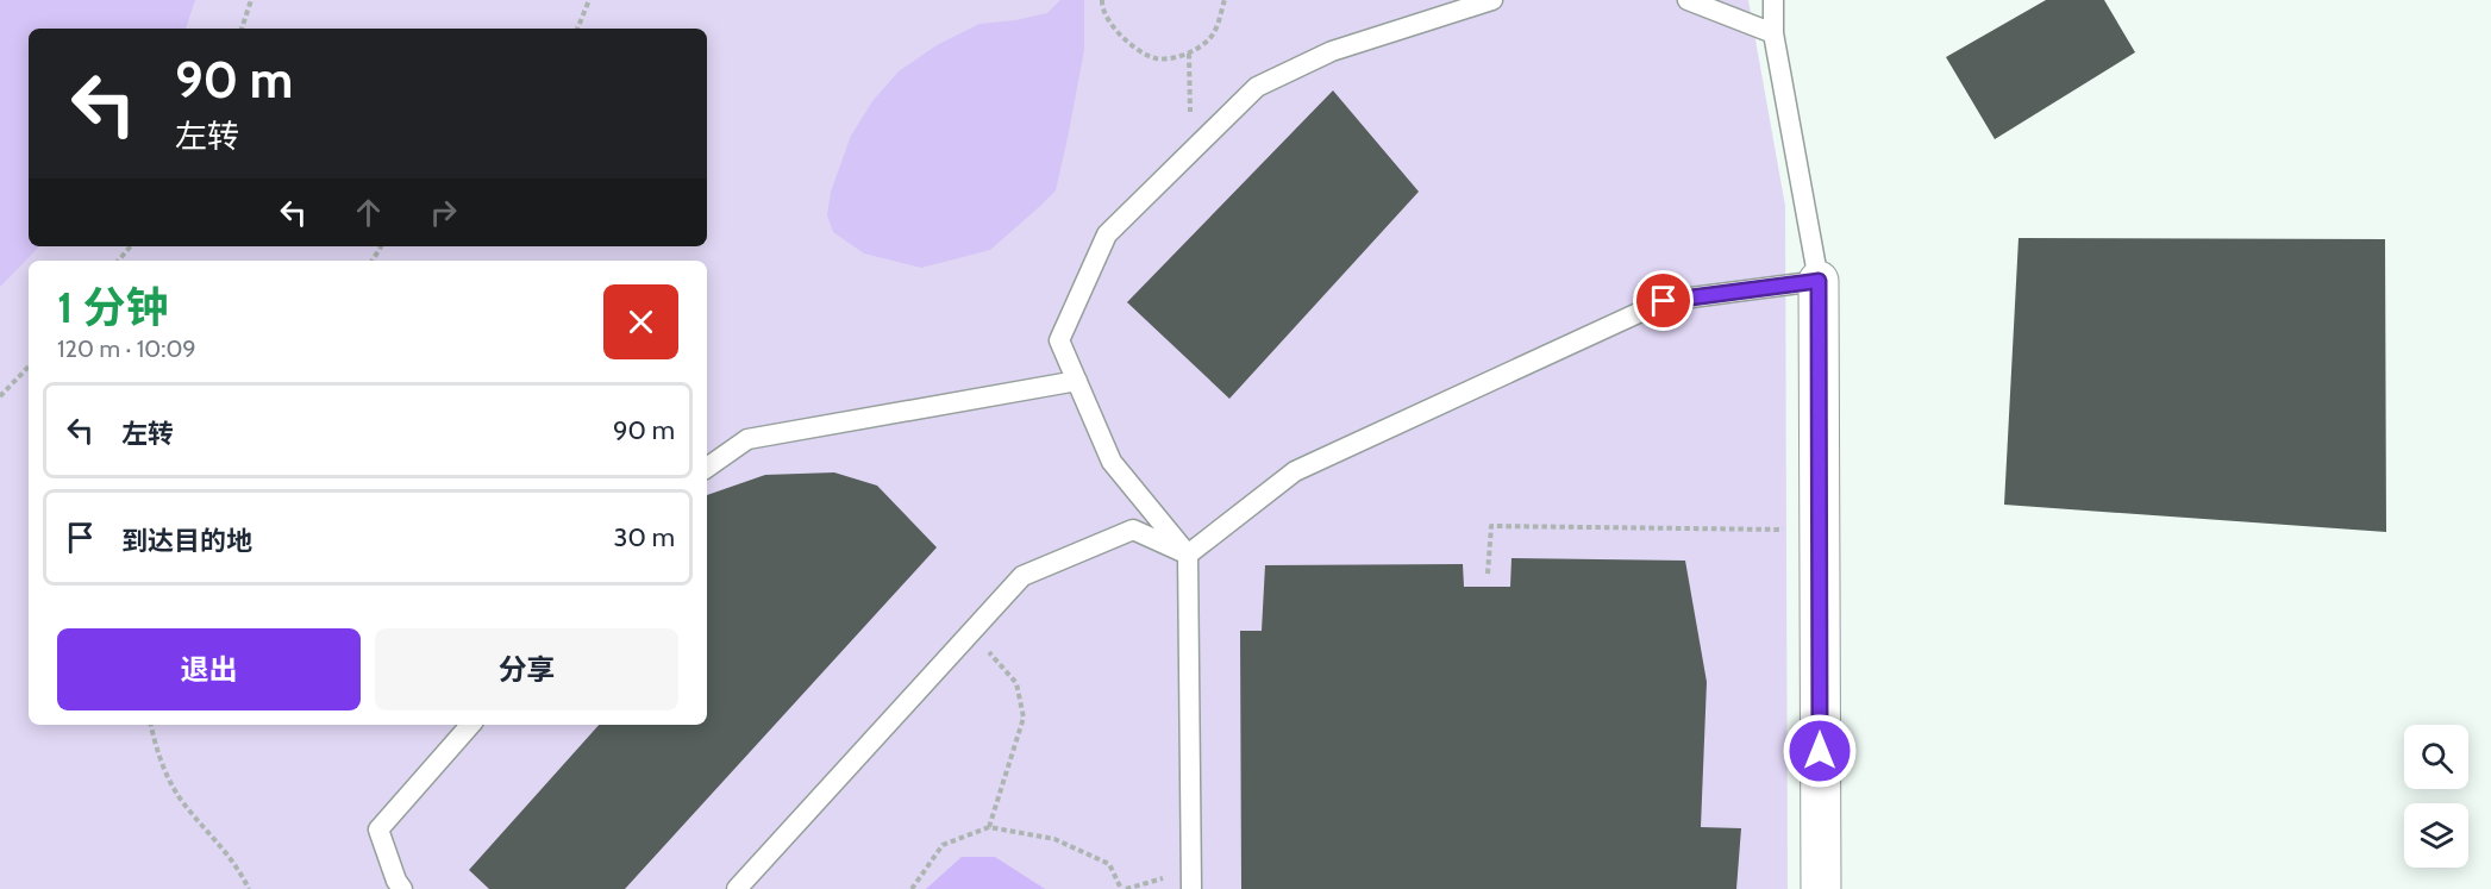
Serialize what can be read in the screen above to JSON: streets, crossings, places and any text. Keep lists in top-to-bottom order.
{
  "page": {
    "turn": ["90 m", "左转"],
    "heading": ["1 分钟", "120 m · 10:09"],
    "list": [
      {
        "name": "左转",
        "value": "90 m"
      },
      {
        "name": "到达目的地",
        "value": "30 m"
      }
    ],
    "buttons": ["退出", "分享"]
  }
}
